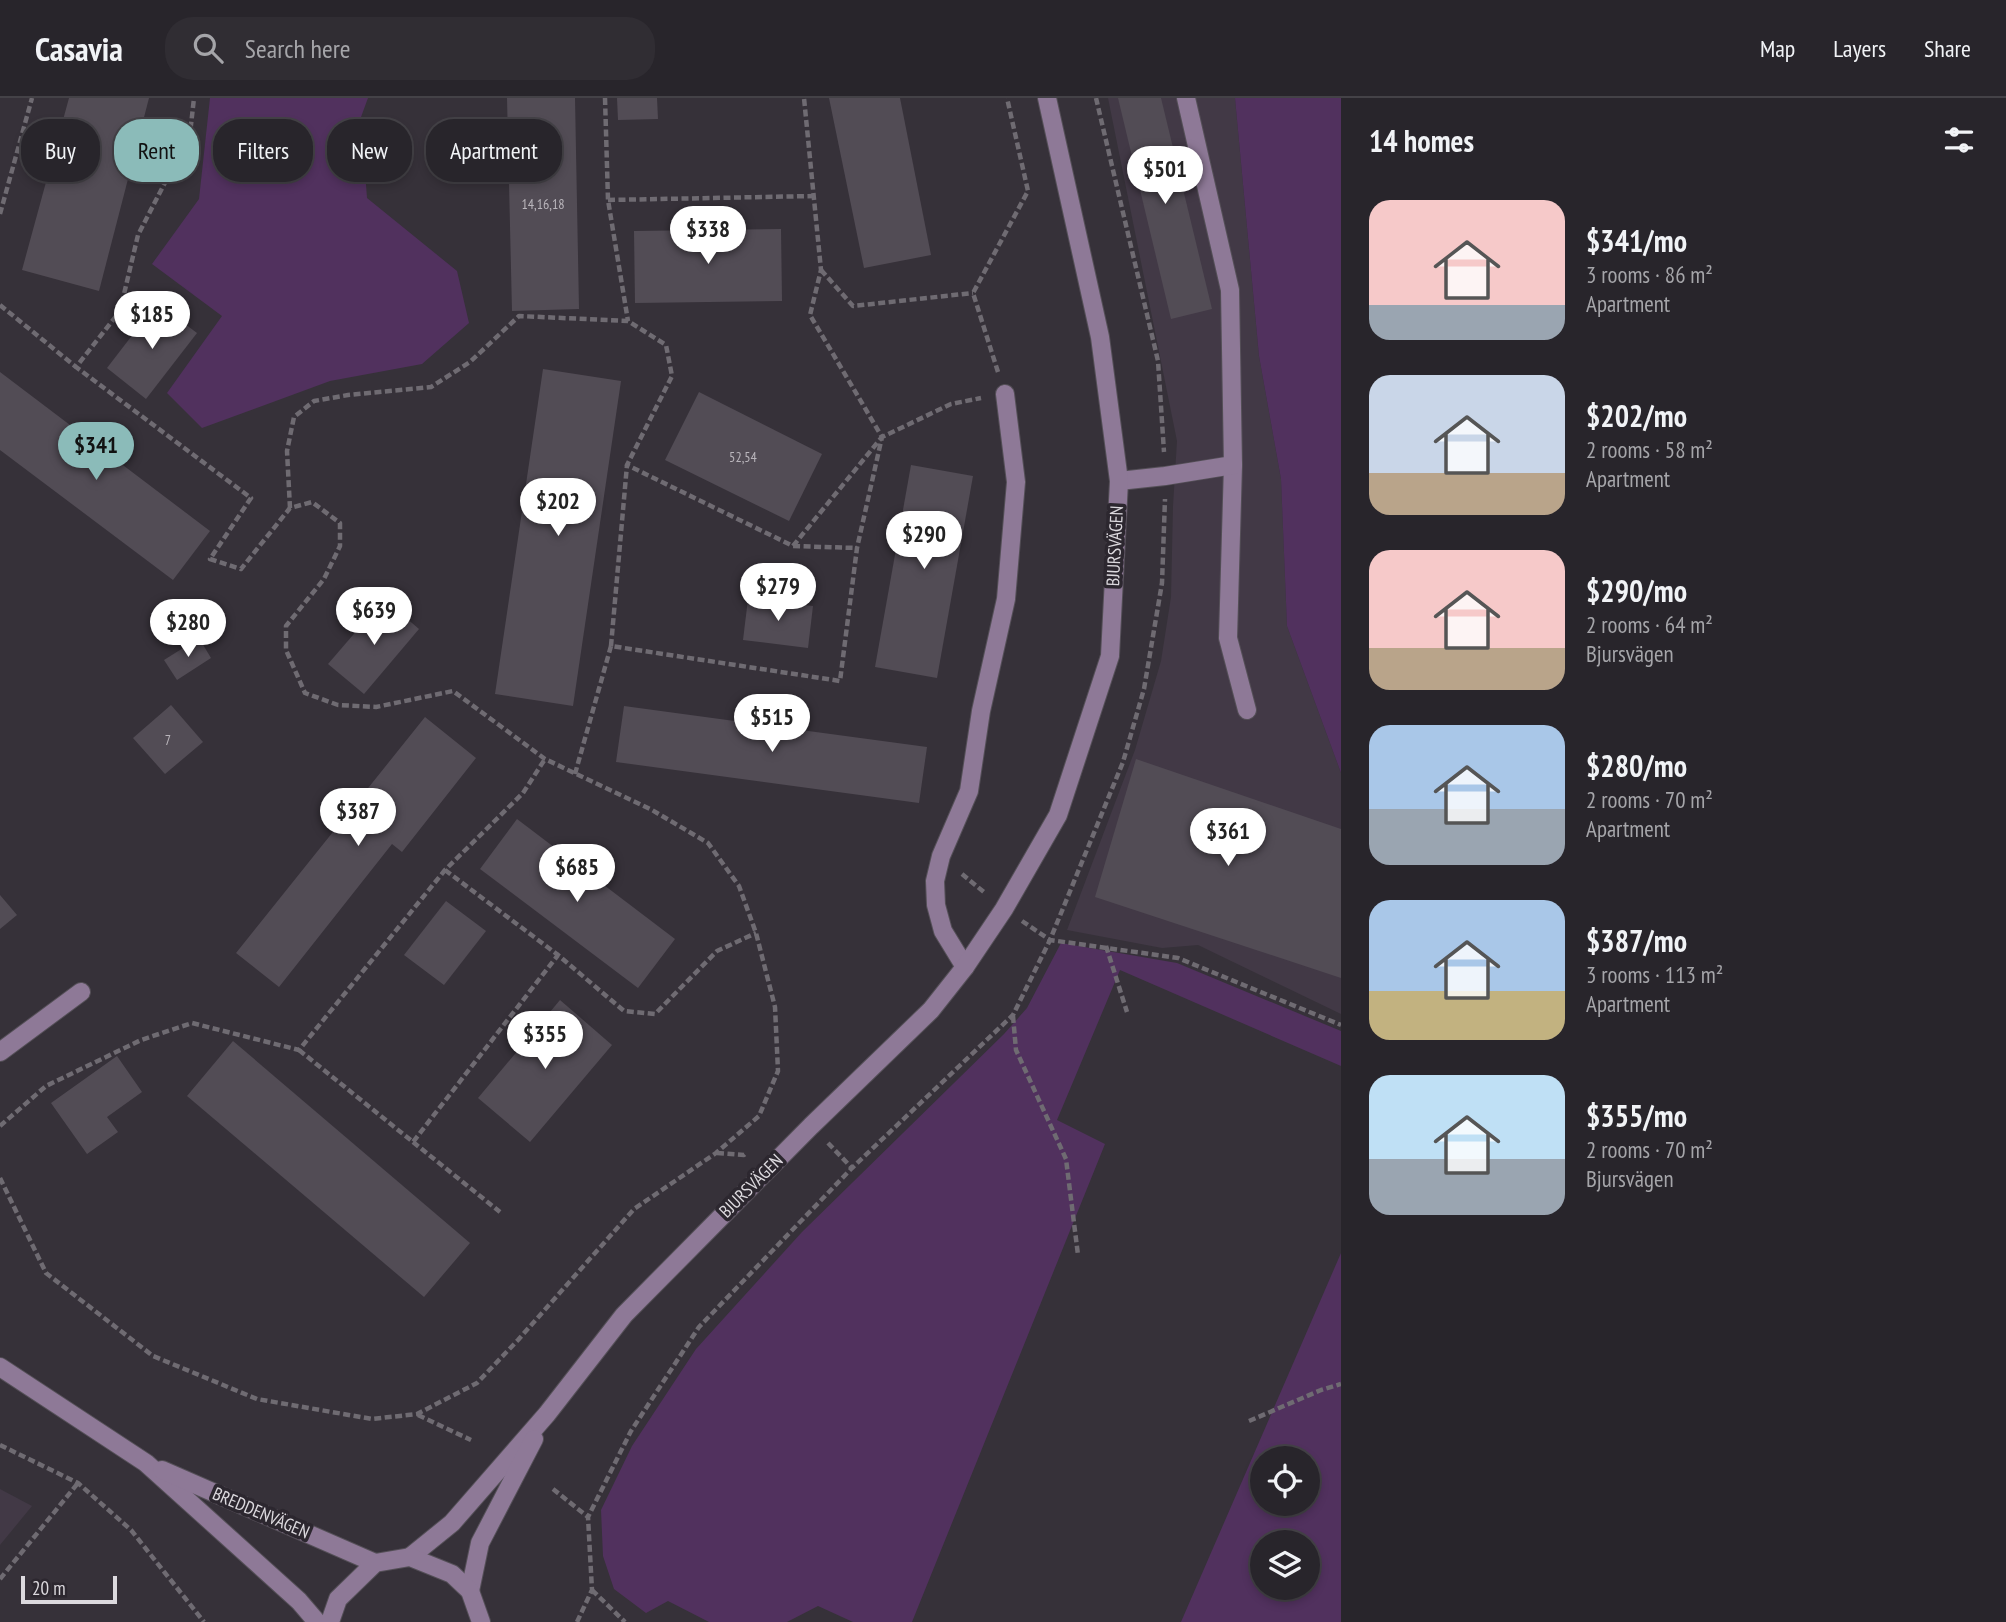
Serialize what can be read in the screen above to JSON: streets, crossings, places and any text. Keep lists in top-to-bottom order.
{
  "streets": {
    "street": ["BJURSVÄGEN", "BREDDENVÄGEN"]
  },
  "house_numbers": ["14,16,18", "52,54", "7"],
  "scale_bar": "20 m",
  "page": {
    "header": "Casavia",
    "search": "Search here",
    "nav": ["Map", "Layers", "Share"],
    "heading": "14 homes",
    "chip": [
      "Buy",
      "Rent",
      "Filters",
      "New",
      "Apartment"
    ],
    "price": [
      "$501",
      "$338",
      "$185",
      "$341",
      "$202",
      "$290",
      "$279",
      "$639",
      "$280",
      "$515",
      "$387",
      "$361",
      "$685",
      "$355"
    ],
    "list": [
      {
        "name": "$341/mo",
        "note": "3 rooms · 86 m² · Apartment"
      },
      {
        "name": "$202/mo",
        "note": "2 rooms · 58 m² · Apartment"
      },
      {
        "name": "$290/mo",
        "note": "2 rooms · 64 m² · Bjursvägen"
      },
      {
        "name": "$280/mo",
        "note": "2 rooms · 70 m² · Apartment"
      },
      {
        "name": "$387/mo",
        "note": "3 rooms · 113 m² · Apartment"
      },
      {
        "name": "$355/mo",
        "note": "2 rooms · 70 m² · Bjursvägen"
      }
    ],
    "scale": "20 m"
  }
}
